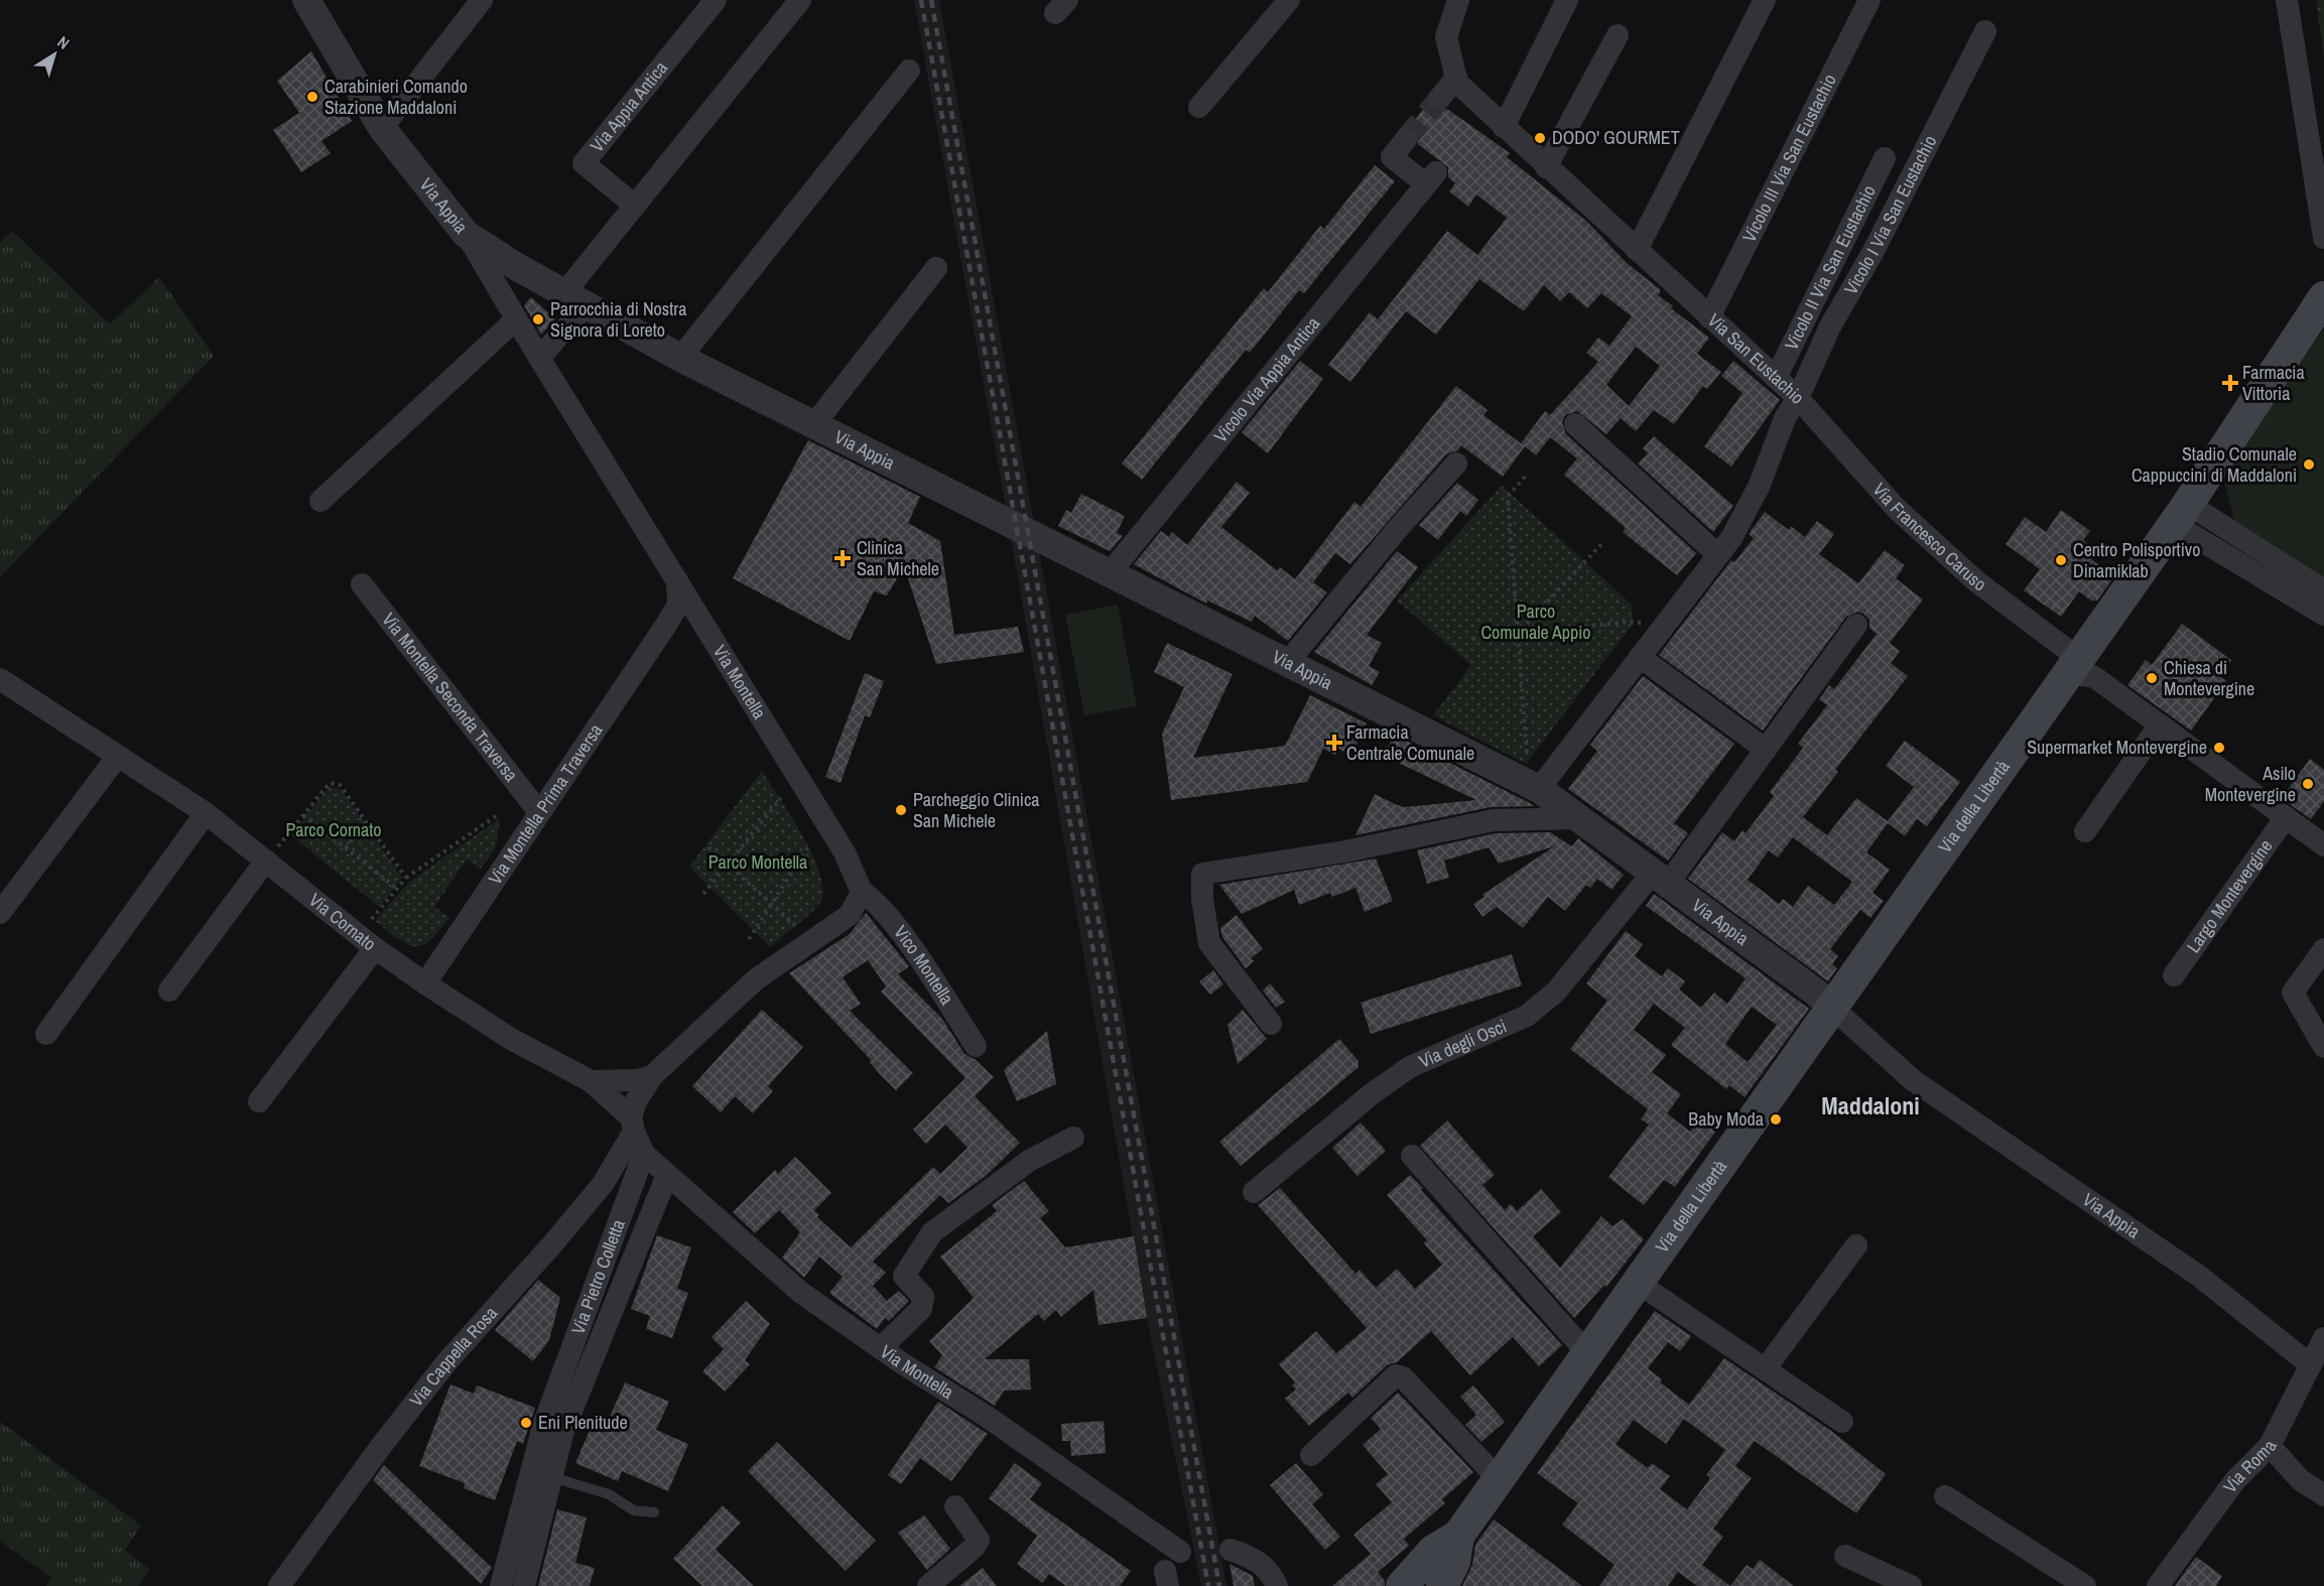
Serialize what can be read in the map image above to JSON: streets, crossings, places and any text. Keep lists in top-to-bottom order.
{
  "streets": {
    "main road": ["Via della Libertà"],
    "street": [
      "Via Appia Antica",
      "Vicolo III Via San Eustachio",
      "Via Appia",
      "Vicolo I Via San Eustachio",
      "Vicolo II Via San Eustachio",
      "Via San Eustachio",
      "Vicolo Via Appia Antica",
      "Via Francesco Caruso",
      "Via Montella",
      "Via Montella Seconda Traversa",
      "Via Montella Prima Traversa",
      "Largo Montevergine",
      "Via Cornato",
      "Vico Montella",
      "Via degli Osci",
      "Via Pietro Colletta",
      "Via Cappella Rosa",
      "Via Roma"
    ]
  },
  "crossings": [
    ["Vicolo III Via San Eustachio", "Via San Eustachio"],
    ["Via Appia", "Via San Eustachio"],
    ["Via Appia", "Vicolo Via Appia Antica"],
    ["Via Appia", "Via Montella"],
    ["Via Appia", "Via della Libertà"],
    ["Via Appia", "Via degli Osci"],
    ["Via Appia", "Via Roma"],
    ["Vicolo I Via San Eustachio", "Via San Eustachio"],
    ["Vicolo I Via San Eustachio", "Via Francesco Caruso"],
    ["Vicolo II Via San Eustachio", "Via San Eustachio"],
    ["Via San Eustachio", "Via Francesco Caruso"],
    ["Via Francesco Caruso", "Via della Libertà"],
    ["Via Montella", "Via Montella Prima Traversa"],
    ["Via Montella", "Via Cornato"],
    ["Via Montella", "Vico Montella"],
    ["Via Montella", "Via Pietro Colletta"],
    ["Via Montella Seconda Traversa", "Via Montella Prima Traversa"],
    ["Via Montella Prima Traversa", "Via Cornato"],
    ["Via Cornato", "Via Pietro Colletta"],
    ["Via Cornato", "Via Cappella Rosa"]
  ],
  "districts": ["Maddaloni"],
  "parks": ["Parco Comunale Appio", "Parco Cornato", "Parco Montella"],
  "places": {
    "other": [
      "Carabinieri Comando Stazione Maddaloni",
      "DODO' GOURMET",
      "Parrocchia di Nostra Signora di Loreto",
      "Stadio Comunale Cappuccini di Maddaloni",
      "Centro Polisportivo Dinamiklab",
      "Chiesa di Montevergine",
      "Supermarket Montevergine",
      "Asilo Montevergine",
      "Parcheggio Clinica San Michele",
      "Baby Moda",
      "Eni Plenitude"
    ],
    "health": ["Farmacia Vittoria", "Clinica San Michele", "Farmacia Centrale Comunale"]
  },
  "north": "top right"
}
